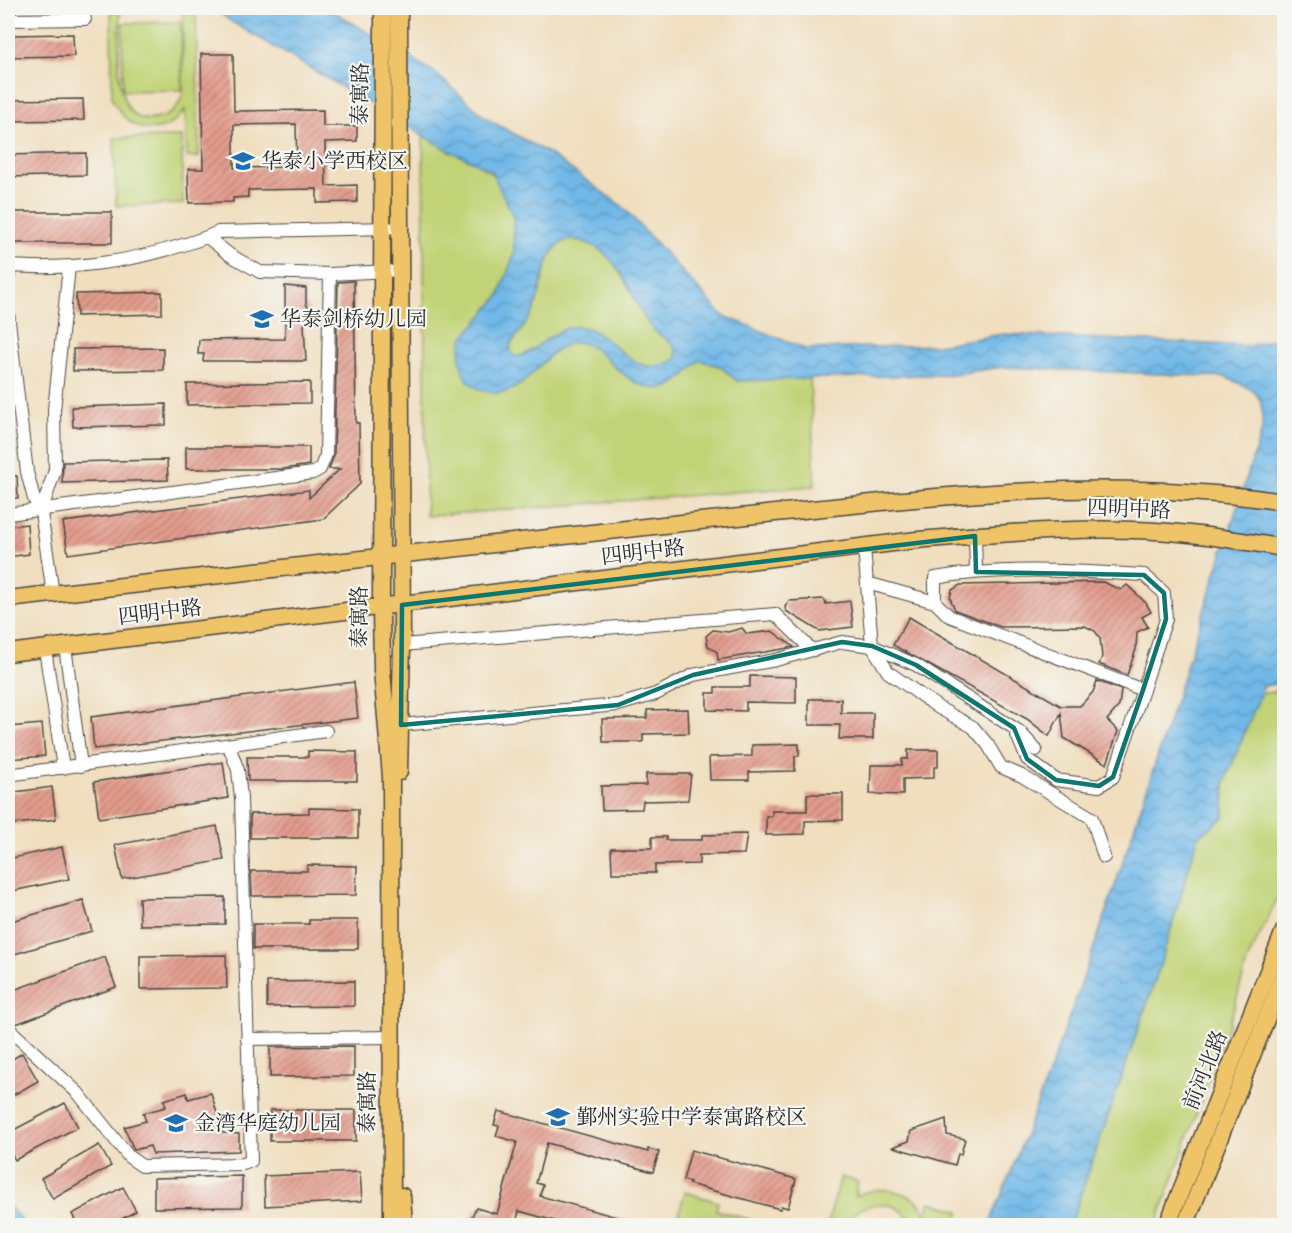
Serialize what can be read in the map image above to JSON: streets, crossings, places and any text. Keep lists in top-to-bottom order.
{
  "streets": {
    "main road": ["泰寓路", "四明中路", "前河北路"]
  },
  "crossings": [
    ["泰寓路", "四明中路"]
  ],
  "places": {
    "school or university": [
      "华泰小学西校区",
      "华泰剑桥幼儿园",
      "鄞州实验中学泰寓路校区",
      "金湾华庭幼儿园"
    ]
  }
}
